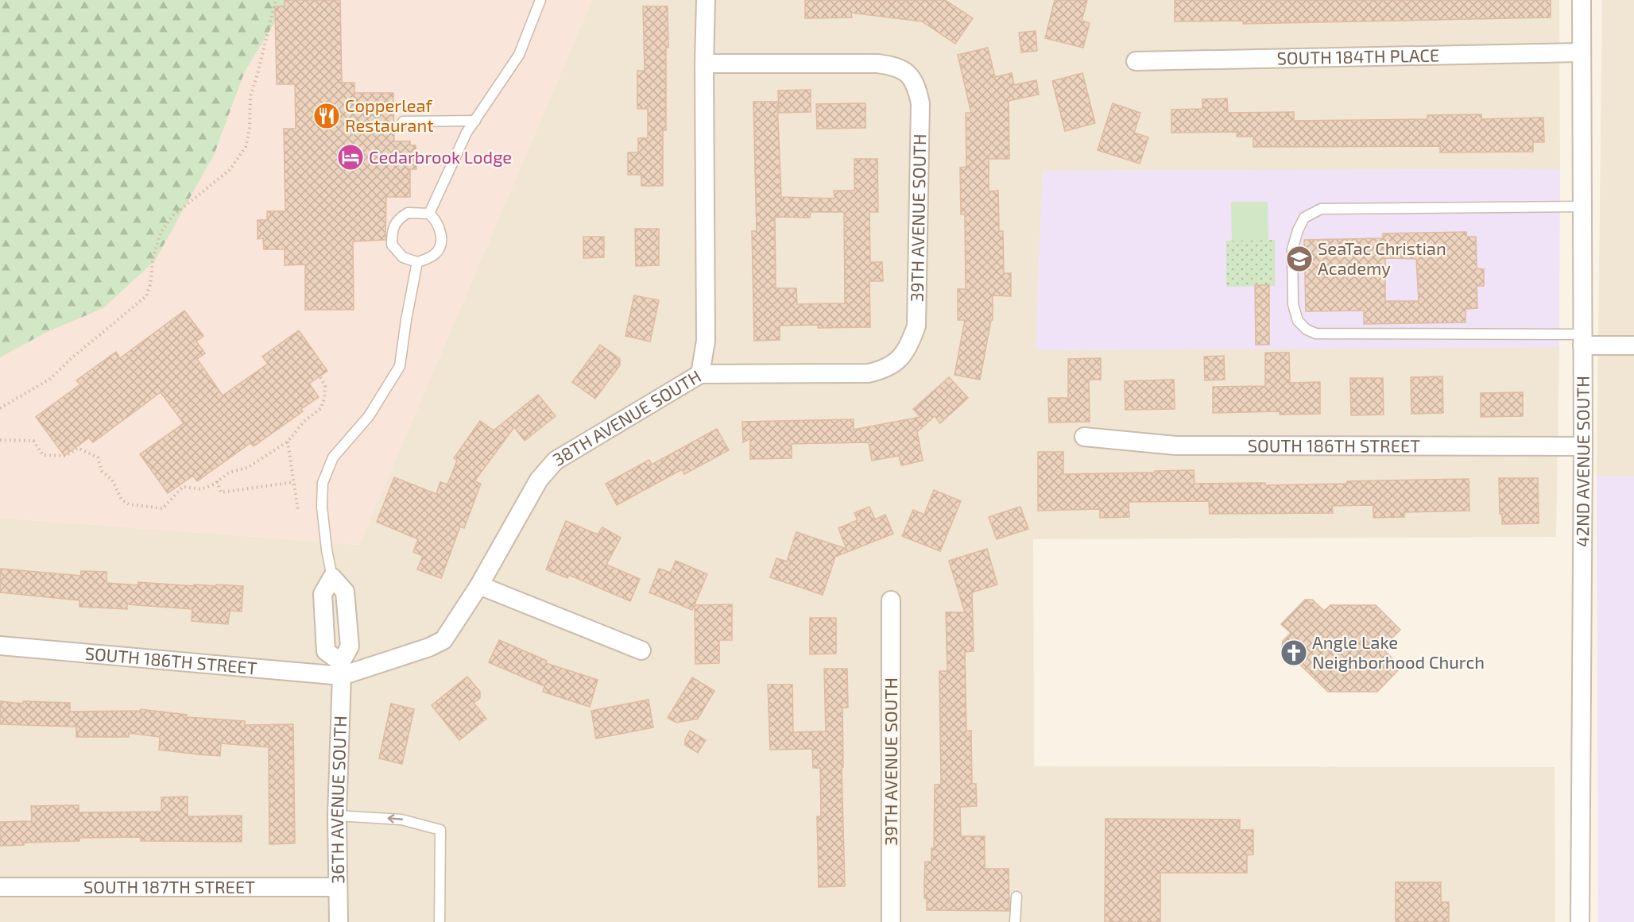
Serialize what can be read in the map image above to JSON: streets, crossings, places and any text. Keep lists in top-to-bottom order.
{
  "streets": {
    "street": [
      "SOUTH 184TH PLACE",
      "39TH AVENUE SOUTH",
      "38TH AVENUE SOUTH",
      "SOUTH 186TH STREET",
      "42ND AVENUE SOUTH",
      "36TH AVENUE SOUTH",
      "SOUTH 187TH STREET"
    ]
  },
  "crossings": [
    ["SOUTH 184TH PLACE", "42ND AVENUE SOUTH"],
    ["39TH AVENUE SOUTH", "38TH AVENUE SOUTH"],
    ["38TH AVENUE SOUTH", "SOUTH 186TH STREET"],
    ["38TH AVENUE SOUTH", "36TH AVENUE SOUTH"],
    ["SOUTH 186TH STREET", "42ND AVENUE SOUTH"],
    ["SOUTH 186TH STREET", "36TH AVENUE SOUTH"],
    ["36TH AVENUE SOUTH", "SOUTH 187TH STREET"]
  ],
  "places": {
    "restaurant": ["Copperleaf Restaurant"],
    "hotel": ["Cedarbrook Lodge"],
    "school or university": ["SeaTac Christian Academy"],
    "church": ["Angle Lake Neighborhood Church"]
  }
}
